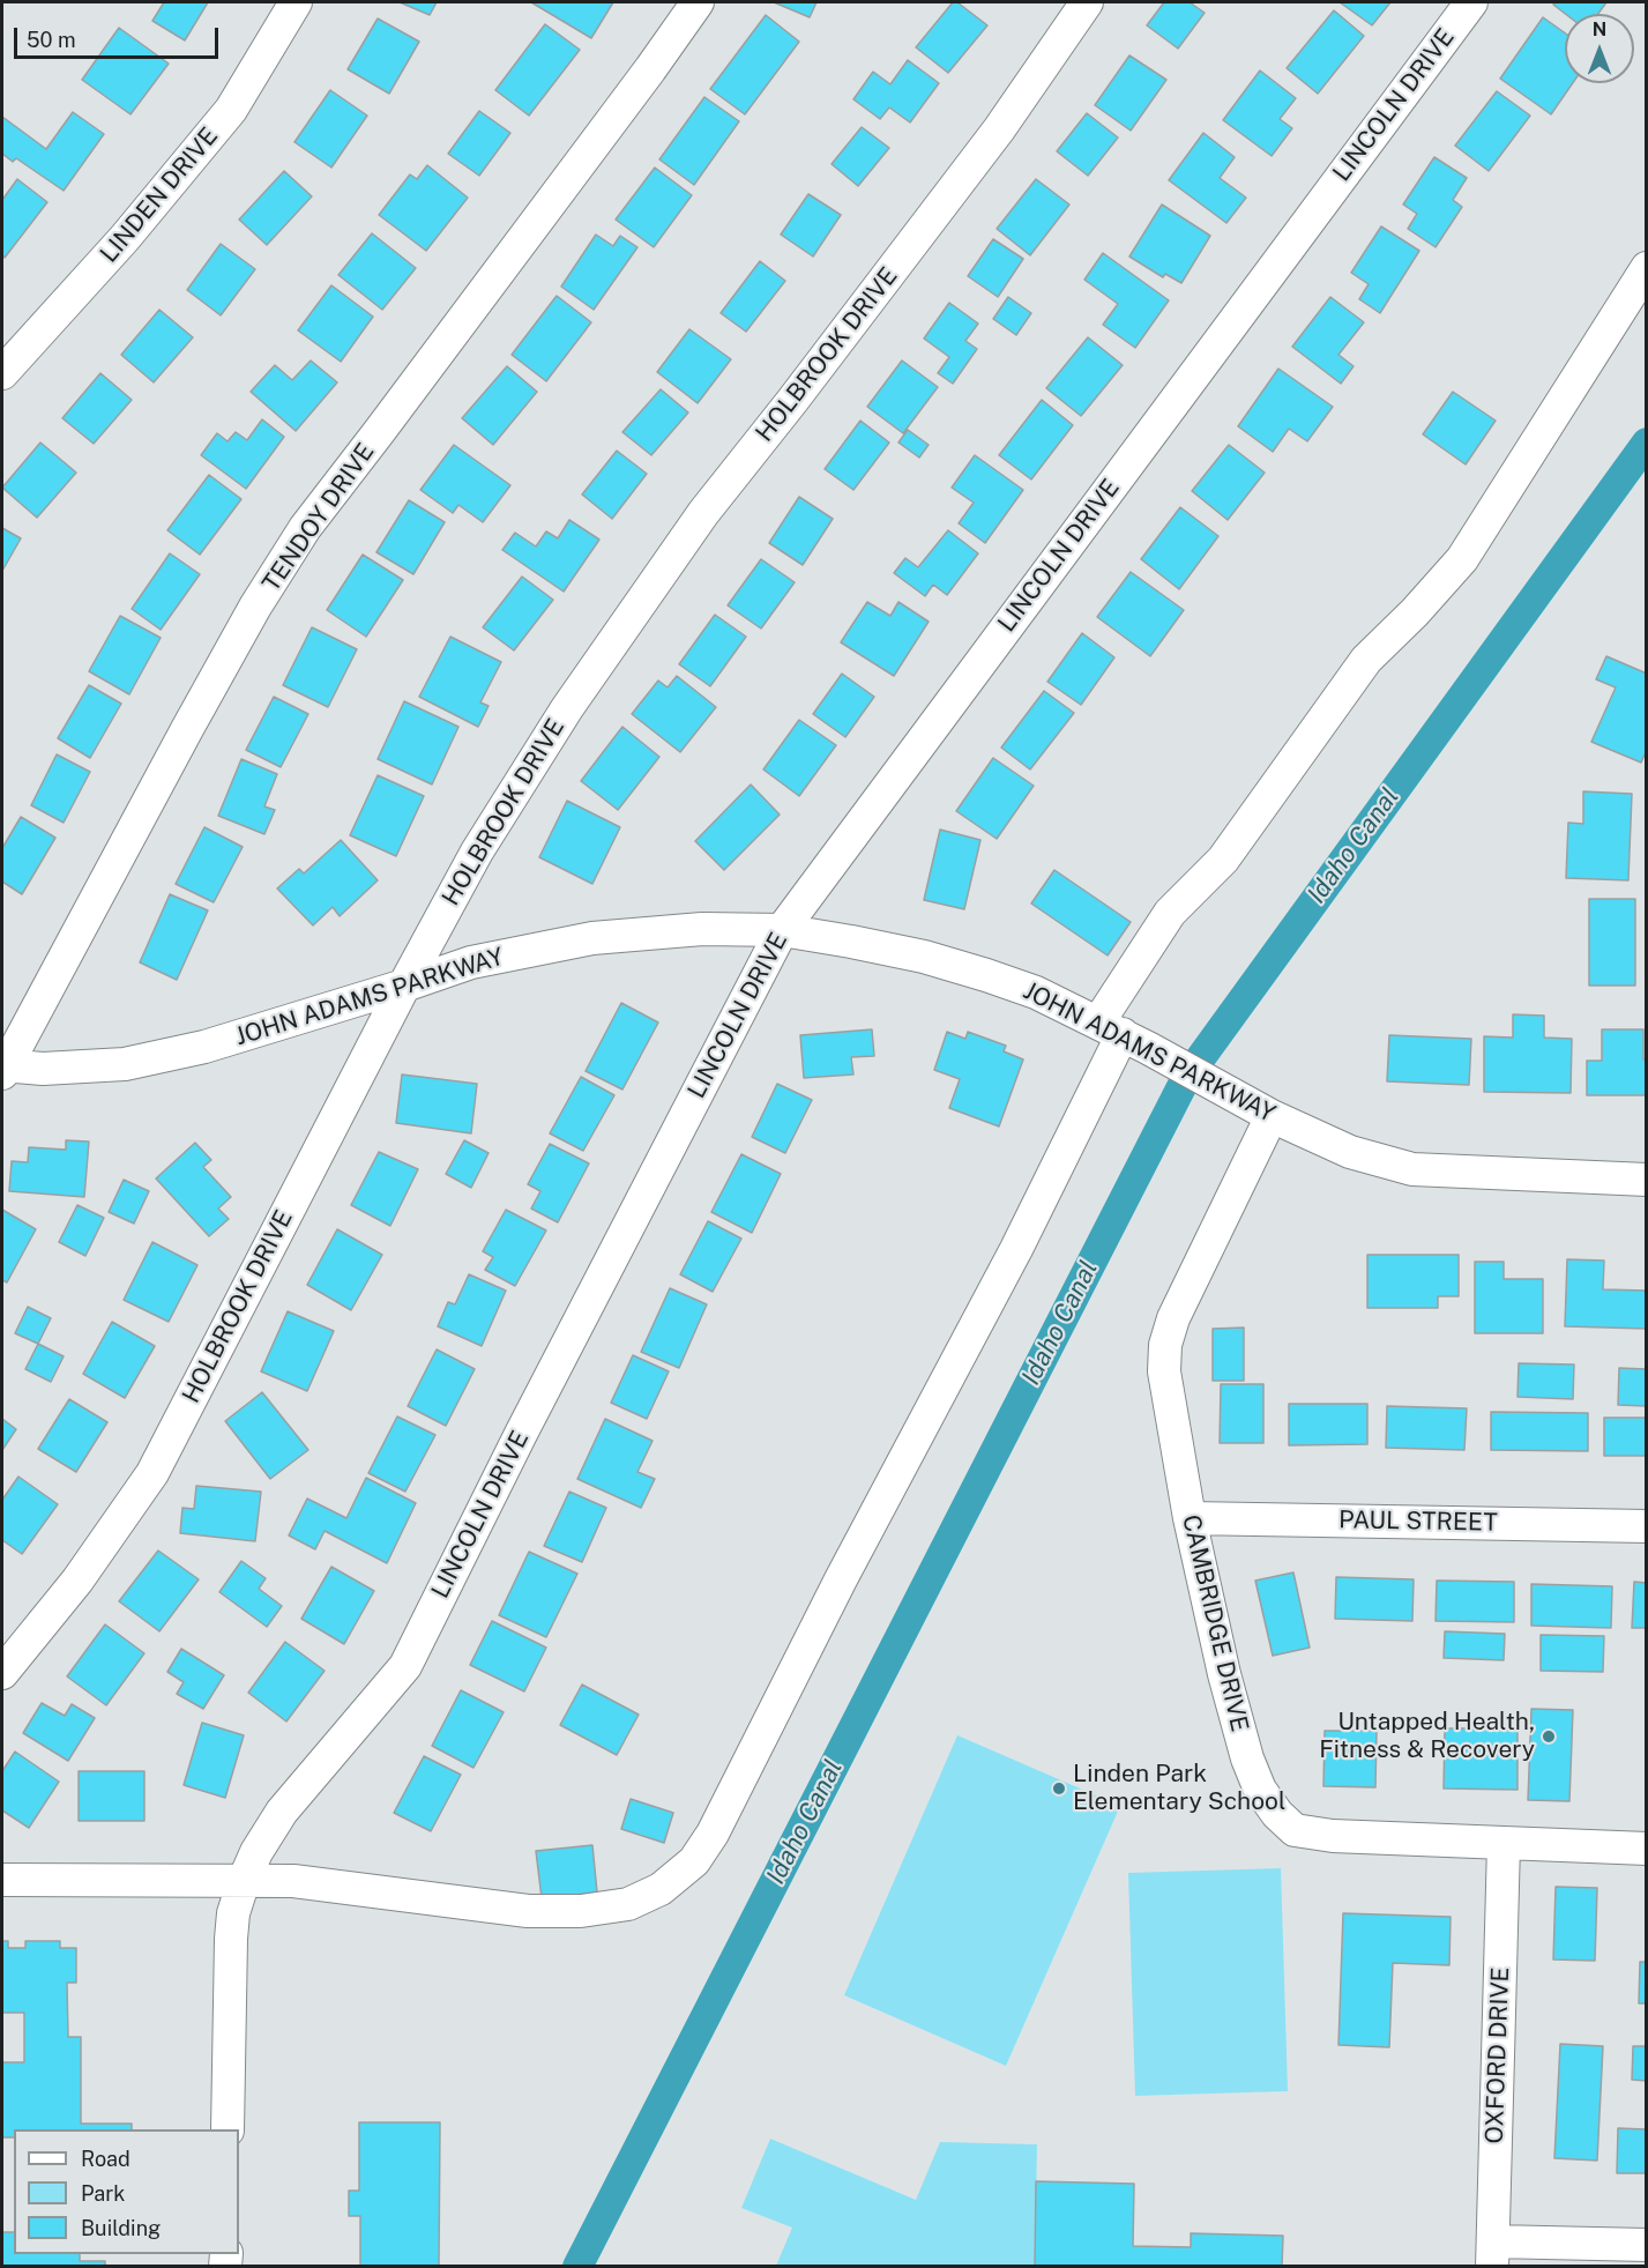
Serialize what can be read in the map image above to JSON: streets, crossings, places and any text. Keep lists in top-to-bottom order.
{
  "streets": {
    "street": [
      "LINCOLN DRIVE",
      "LINDEN DRIVE",
      "HOLBROOK DRIVE",
      "TENDOY DRIVE",
      "JOHN ADAMS PARKWAY",
      "PAUL STREET",
      "CAMBRIDGE DRIVE",
      "OXFORD DRIVE"
    ]
  },
  "crossings": [
    ["LINCOLN DRIVE", "JOHN ADAMS PARKWAY"],
    ["HOLBROOK DRIVE", "JOHN ADAMS PARKWAY"],
    ["TENDOY DRIVE", "JOHN ADAMS PARKWAY"],
    ["JOHN ADAMS PARKWAY", "CAMBRIDGE DRIVE"],
    ["PAUL STREET", "CAMBRIDGE DRIVE"],
    ["CAMBRIDGE DRIVE", "OXFORD DRIVE"]
  ],
  "water": ["Idaho Canal"],
  "places": ["Untapped Health, Fitness & Recovery", "Linden Park Elementary School"],
  "legend": ["Road", "Park", "Building"],
  "scale_bar": "50 m",
  "north": "top"
}
